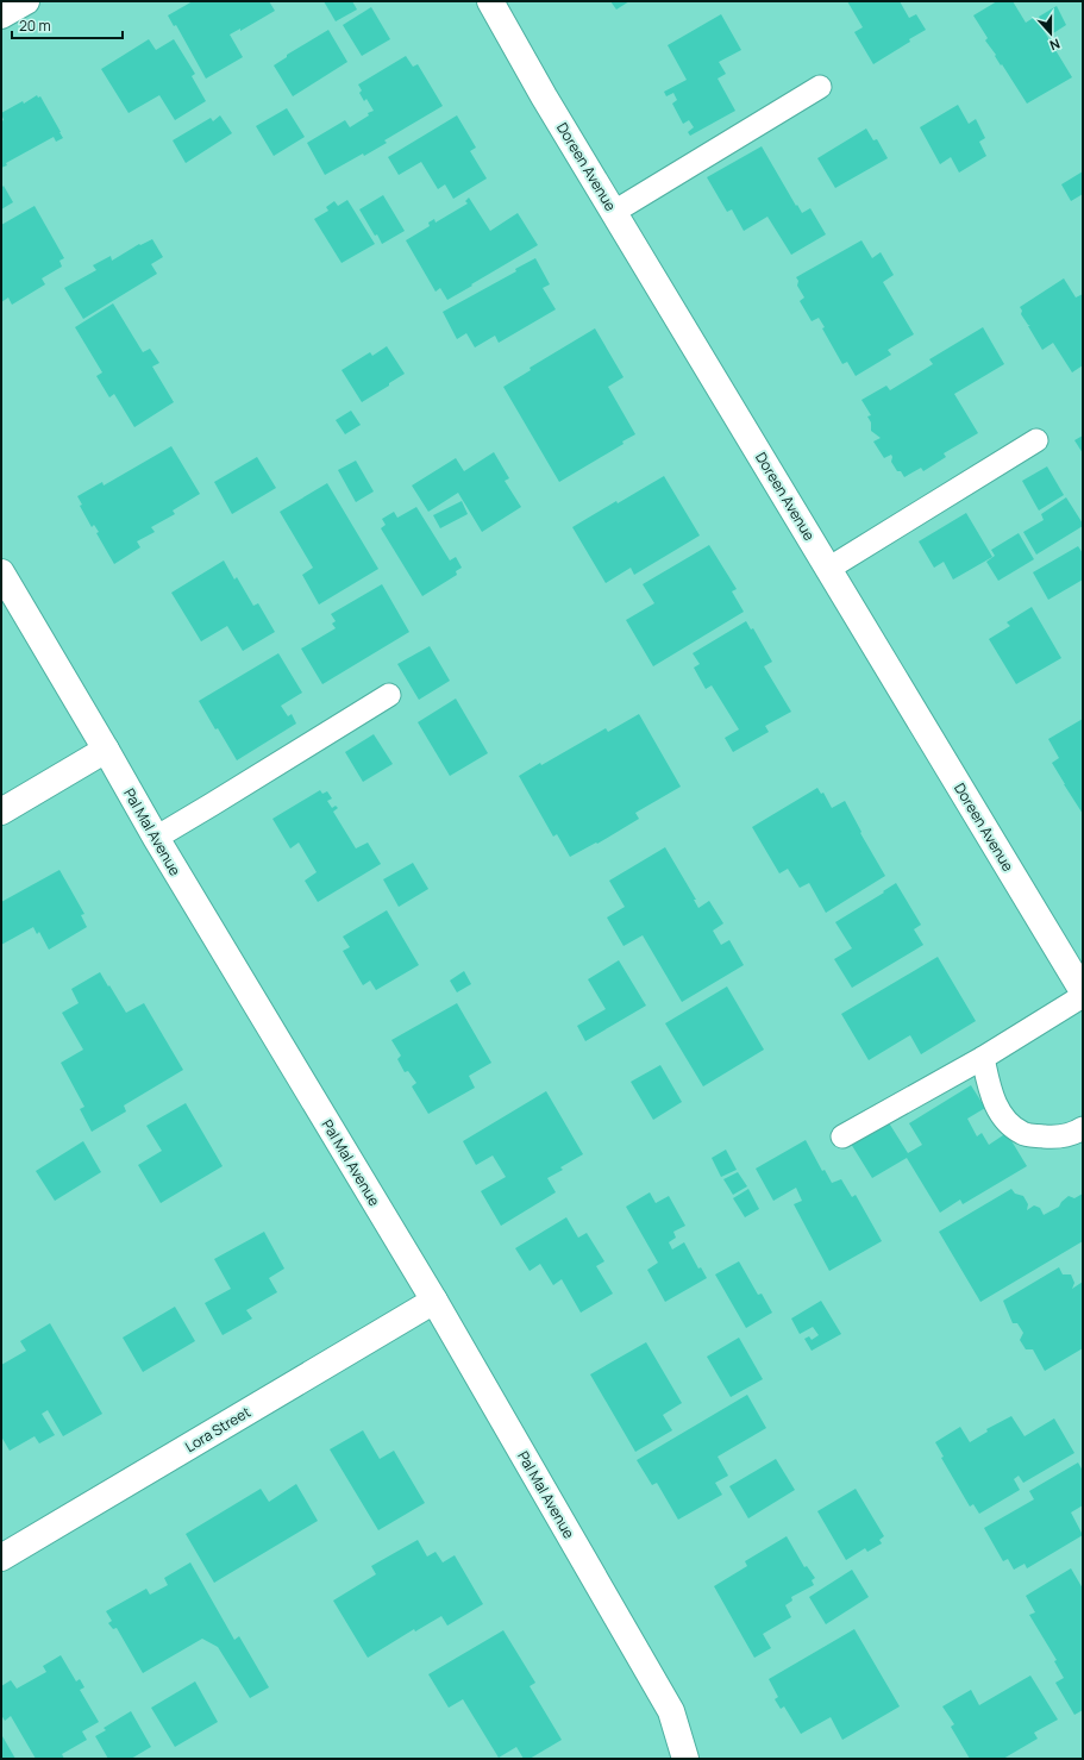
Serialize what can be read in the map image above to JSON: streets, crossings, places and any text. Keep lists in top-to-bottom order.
{
  "streets": {
    "street": ["Doreen Avenue", "Pal Mal Avenue", "Lora Street"]
  },
  "crossings": [
    ["Pal Mal Avenue", "Lora Street"]
  ],
  "scale_bar": "20 m",
  "north": "bottom"
}
